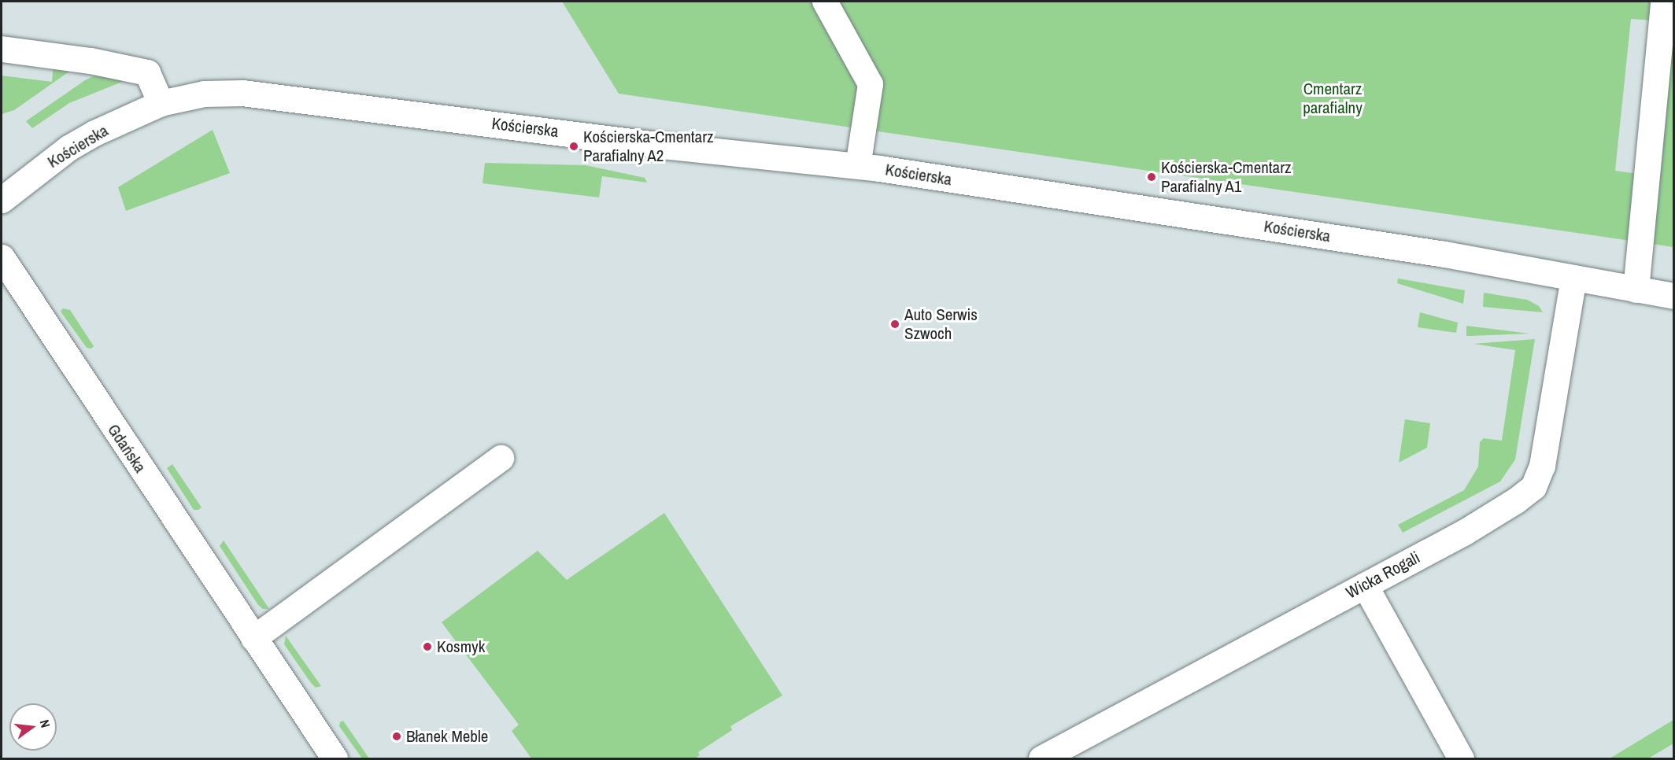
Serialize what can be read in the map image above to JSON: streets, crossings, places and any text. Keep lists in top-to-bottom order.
{
  "streets": {
    "main road": ["Kościerska", "Gdańska", "Wicka Rogali"]
  },
  "crossings": [
    ["Kościerska", "Wicka Rogali"]
  ],
  "parks": ["Cmentarz parafialny"],
  "places": [
    "Kościerska-Cmentarz Parafialny A2",
    "Kościerska-Cmentarz Parafialny A1",
    "Auto Serwis Szwoch",
    "Kosmyk",
    "Błanek Meble"
  ],
  "north": "right"
}
